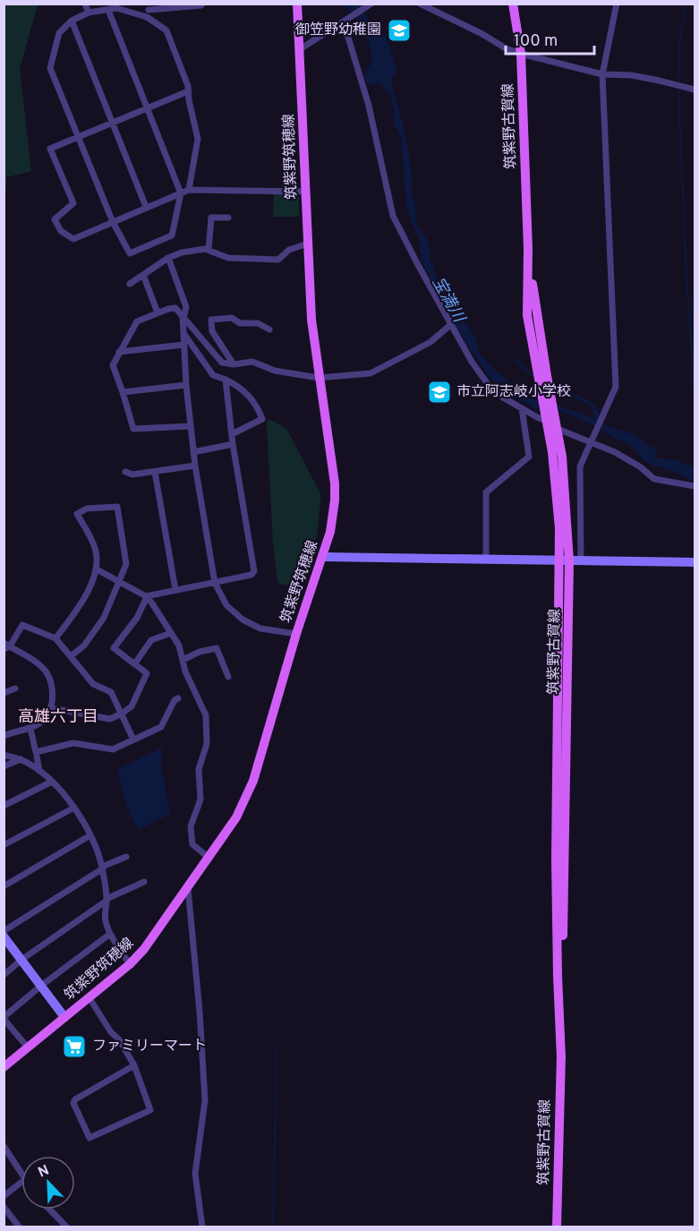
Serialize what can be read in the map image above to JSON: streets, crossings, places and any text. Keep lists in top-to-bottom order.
{
  "streets": {
    "main road": ["筑紫野古賀線", "筑紫野筑穂線"]
  },
  "districts": ["高雄六丁目"],
  "water": ["宝満川"],
  "places": {
    "school or university": ["御笠野幼稚園", "市立阿志岐小学校"],
    "supermarket": ["ファミリーマート"]
  },
  "scale_bar": "100 m",
  "north": "top left"
}
